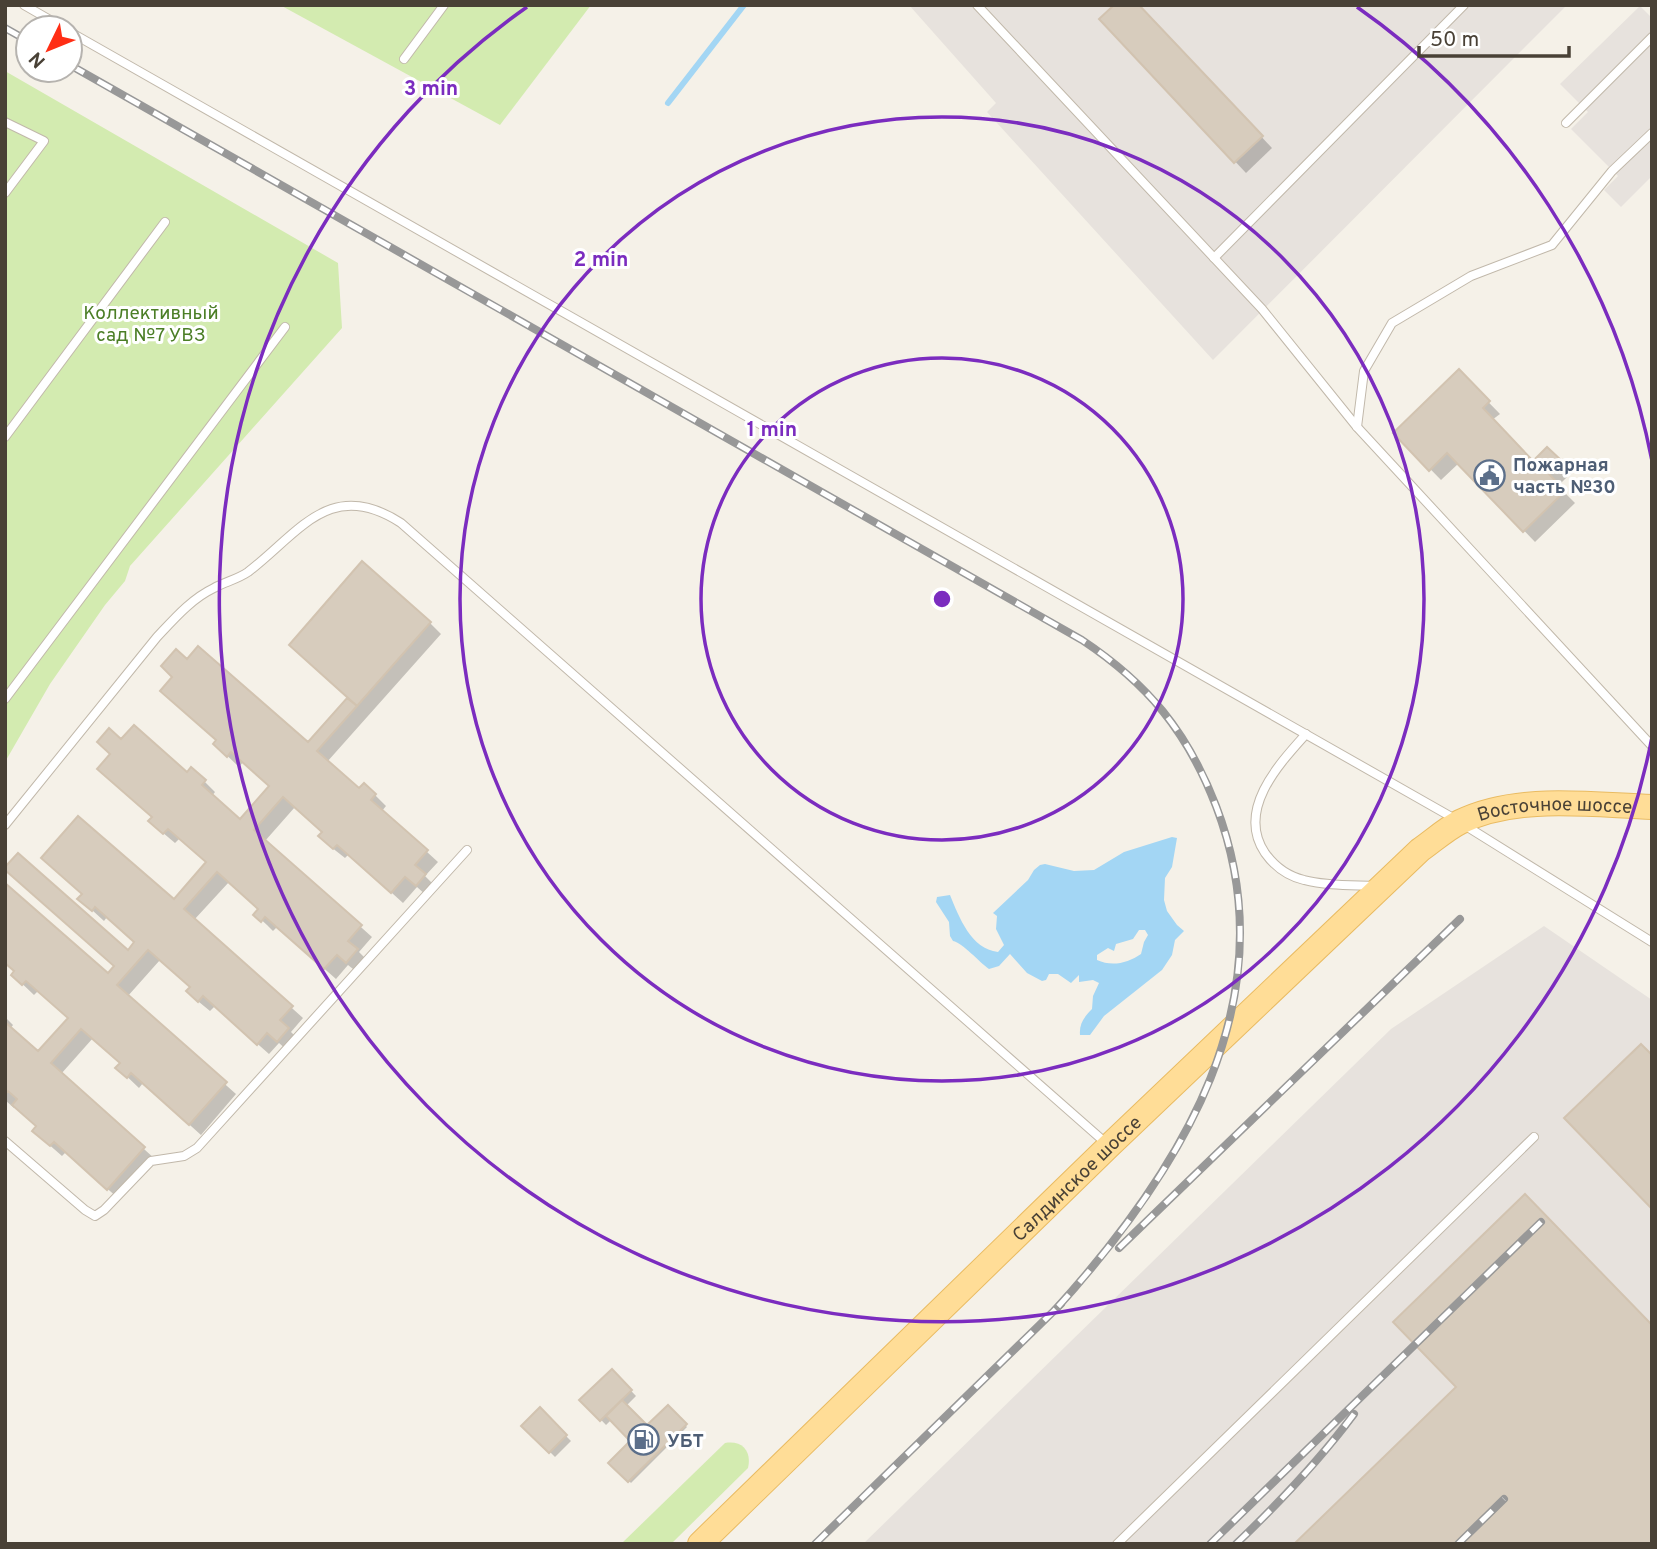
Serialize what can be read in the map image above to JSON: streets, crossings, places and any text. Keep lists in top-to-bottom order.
{
  "streets": {
    "main road": ["Восточное шоссе", "Салдинское шоссе"]
  },
  "crossings": [
    ["Восточное шоссе", "Салдинское шоссе"]
  ],
  "parks": ["Коллективный сад №7 УВЗ"],
  "places": {
    "public building": ["Пожарная часть №30"],
    "fuel station": ["УБТ"]
  },
  "scale_bar": "50 m",
  "north": "bottom left",
  "rings": ["3 min", "2 min", "1 min"]
}
